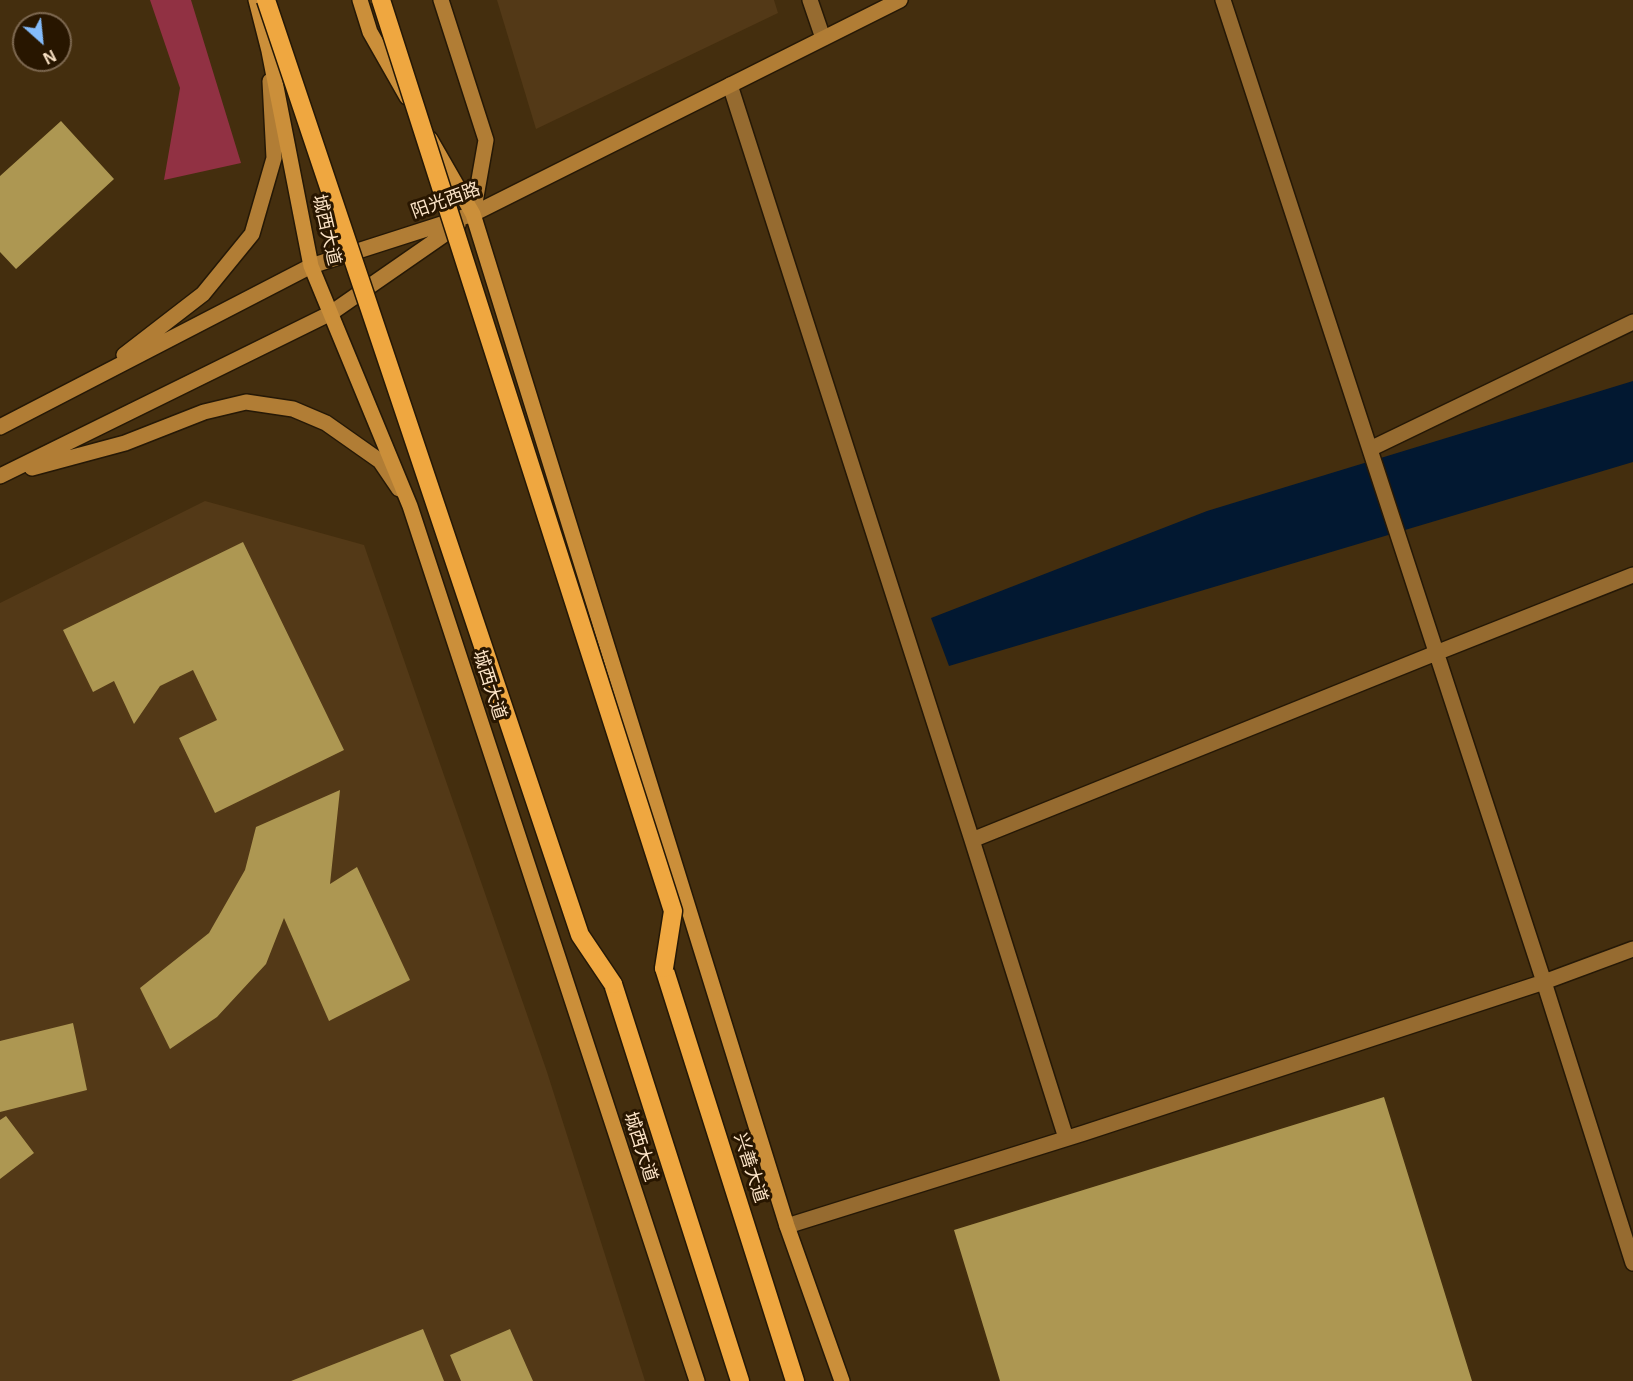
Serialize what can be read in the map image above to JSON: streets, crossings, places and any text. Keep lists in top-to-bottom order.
{
  "streets": {
    "highway": ["兴善大道"],
    "main road": ["阳光西路", "城西大道"]
  },
  "crossings": [
    ["阳光西路", "城西大道"]
  ],
  "north": "bottom right"
}
